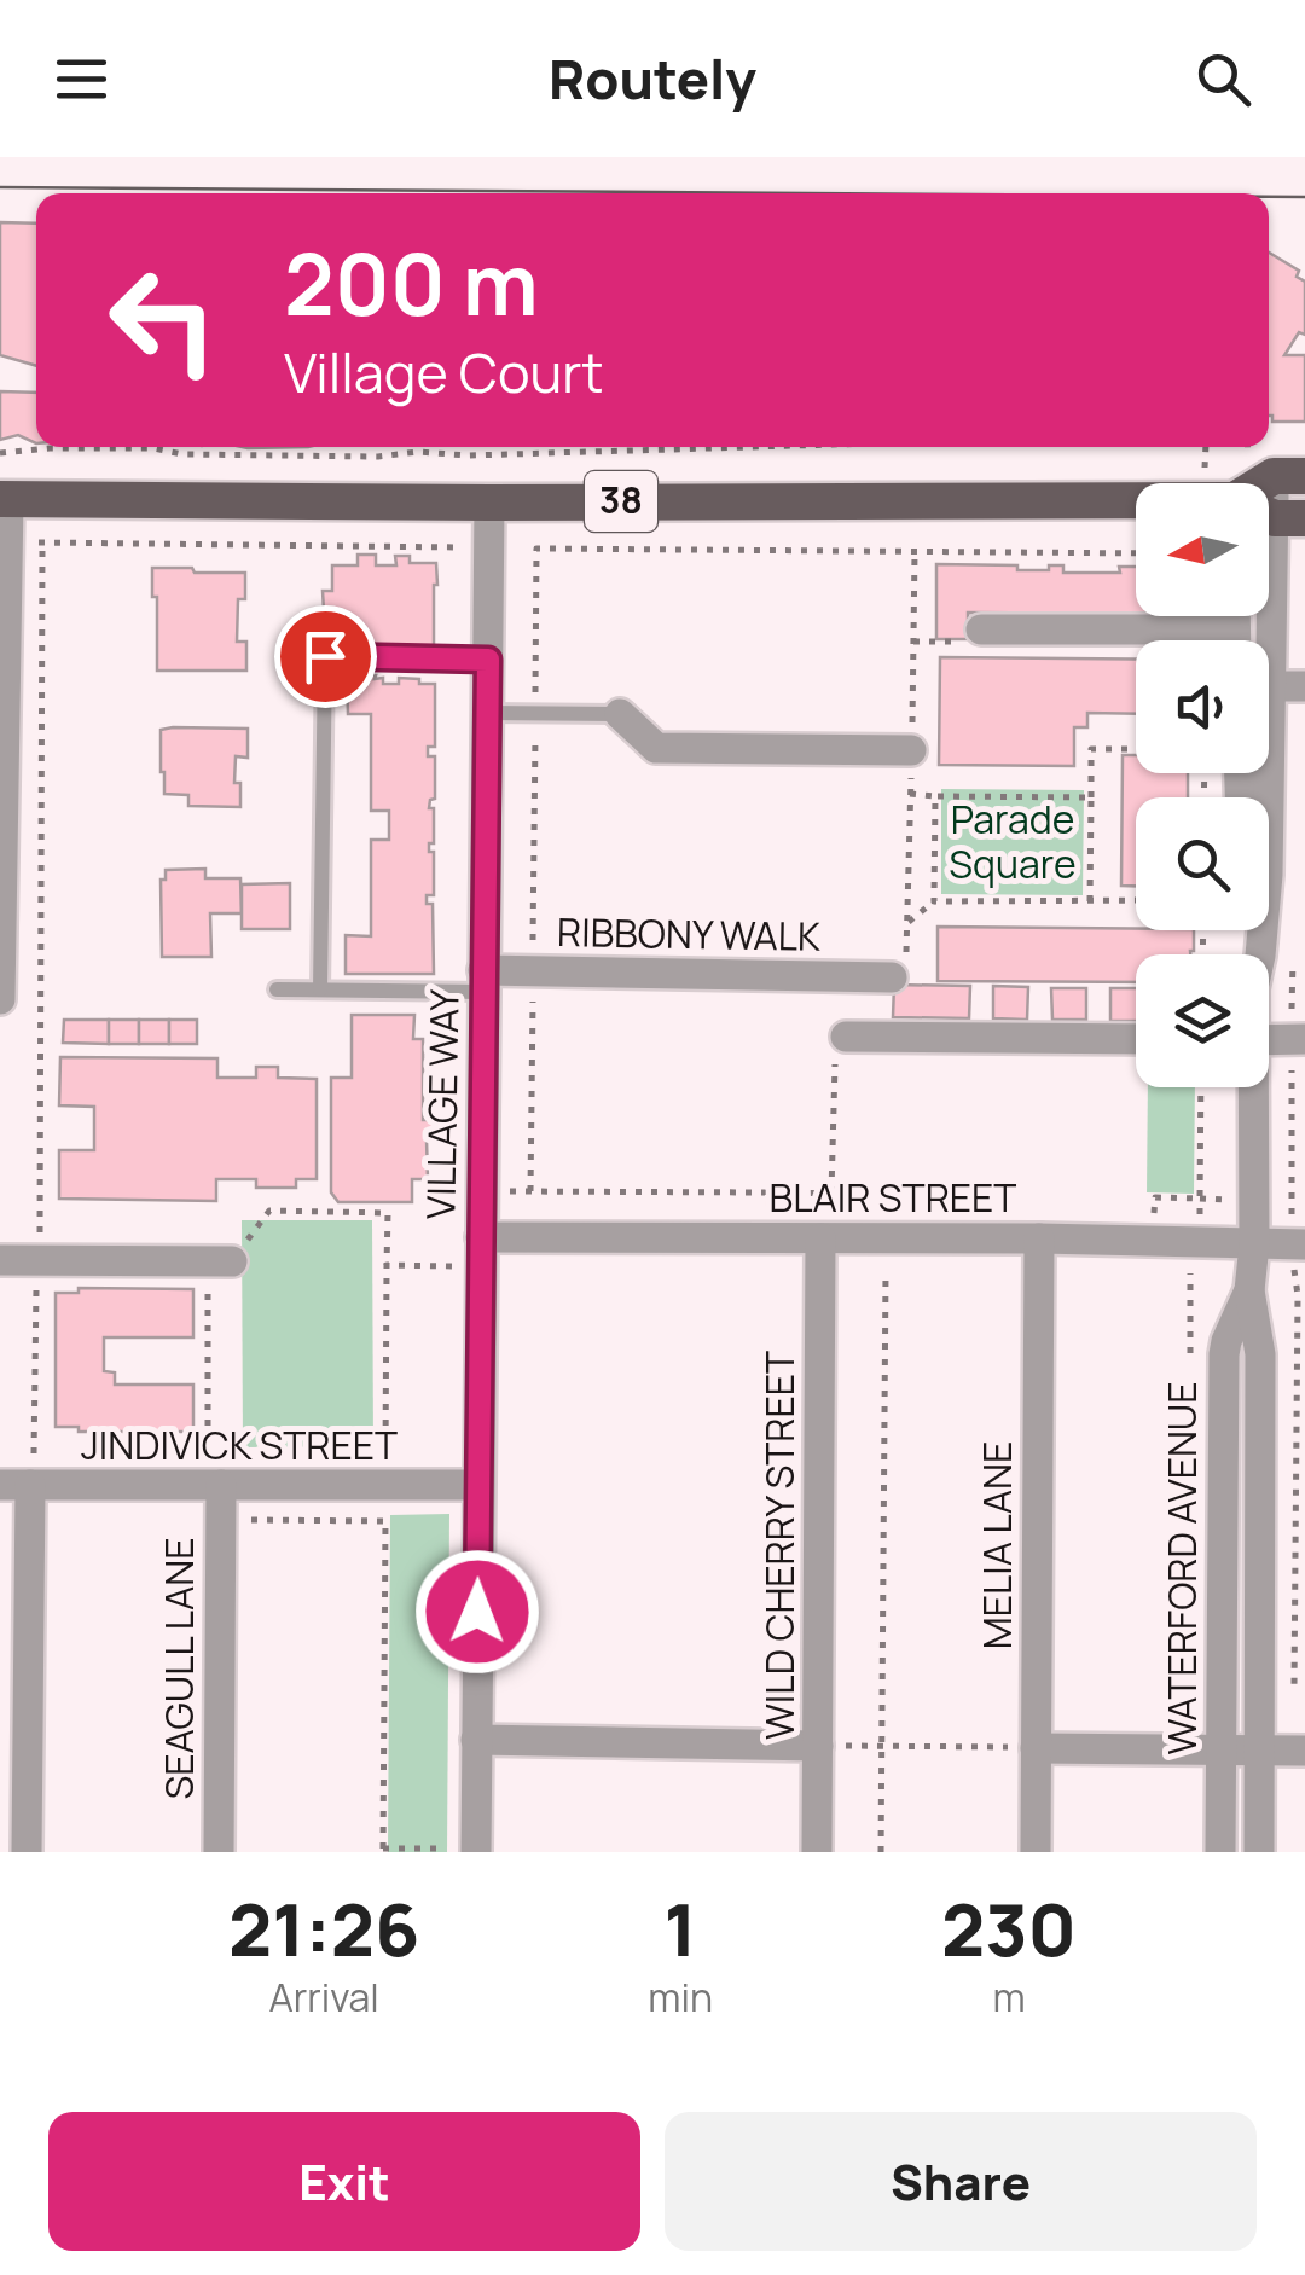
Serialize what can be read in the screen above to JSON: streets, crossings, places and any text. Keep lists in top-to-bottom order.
{
  "streets": {
    "main road": ["38"],
    "street": [
      "RIBBONY WALK",
      "VILLAGE WAY",
      "BLAIR STREET",
      "JINDIVICK STREET",
      "WILD CHERRY STREET",
      "MELIA LANE",
      "WATERFORD AVENUE",
      "SEAGULL LANE"
    ]
  },
  "crossings": [
    ["38", "VILLAGE WAY"],
    ["RIBBONY WALK", "VILLAGE WAY"],
    ["VILLAGE WAY", "BLAIR STREET"],
    ["VILLAGE WAY", "JINDIVICK STREET"],
    ["BLAIR STREET", "WILD CHERRY STREET"],
    ["BLAIR STREET", "MELIA LANE"],
    ["BLAIR STREET", "WATERFORD AVENUE"],
    ["JINDIVICK STREET", "SEAGULL LANE"]
  ],
  "parks": ["Parade Square"],
  "north": "left",
  "page": {
    "header": "Routely",
    "turn": ["200 m", "Village Court"],
    "eta": [
      "21:26",
      "Arrival",
      "1",
      "min",
      "230",
      "m"
    ],
    "buttons": ["Exit", "Share"]
  }
}
